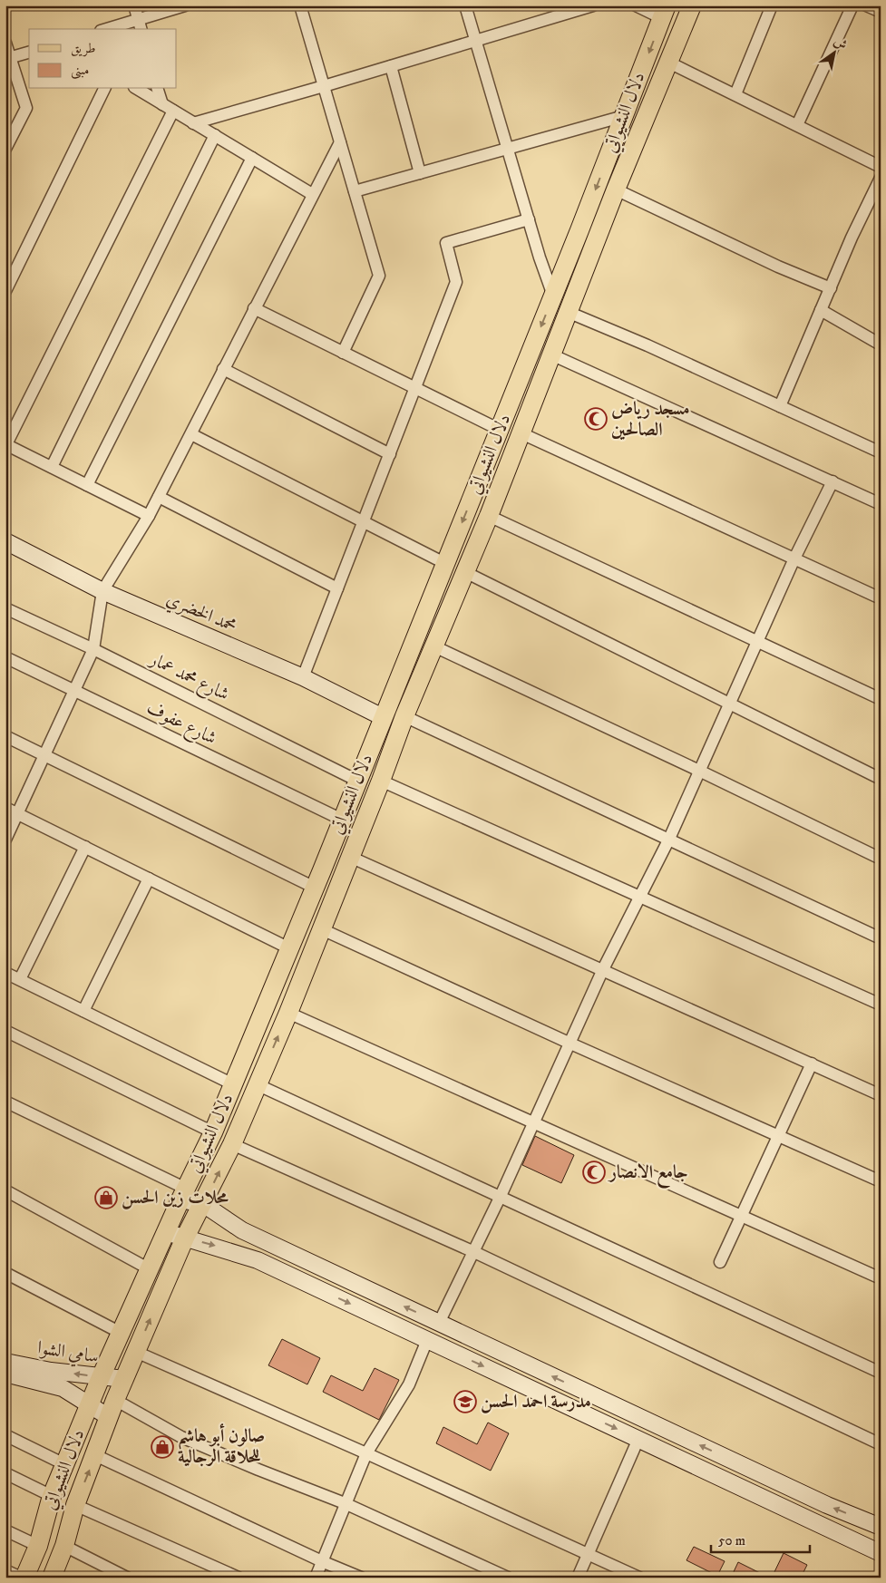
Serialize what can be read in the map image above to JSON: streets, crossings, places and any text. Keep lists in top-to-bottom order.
{
  "streets": {
    "main road": ["دلال النشيواتي"],
    "street": [
      "محمد الخضري",
      "شارع محمد عمار",
      "شارع عفوف",
      "سامي الشوا"
    ]
  },
  "crossings": [
    ["دلال النشيواتي", "محمد الخضري"],
    ["دلال النشيواتي", "شارع محمد عمار"],
    ["دلال النشيواتي", "شارع عفوف"],
    ["دلال النشيواتي", "سامي الشوا"]
  ],
  "places": {
    "mosque": ["مسجد رياض الصالحين", "جامع الانصار"],
    "shop": ["محلات زين الحسن", "صالون أبو هاشم للحلاقة الرجالية"],
    "school or university": ["مدرسة احمد الحسن"]
  },
  "legend": ["طريق", "مبنى"],
  "scale_bar": "50 m",
  "north": "top right"
}
